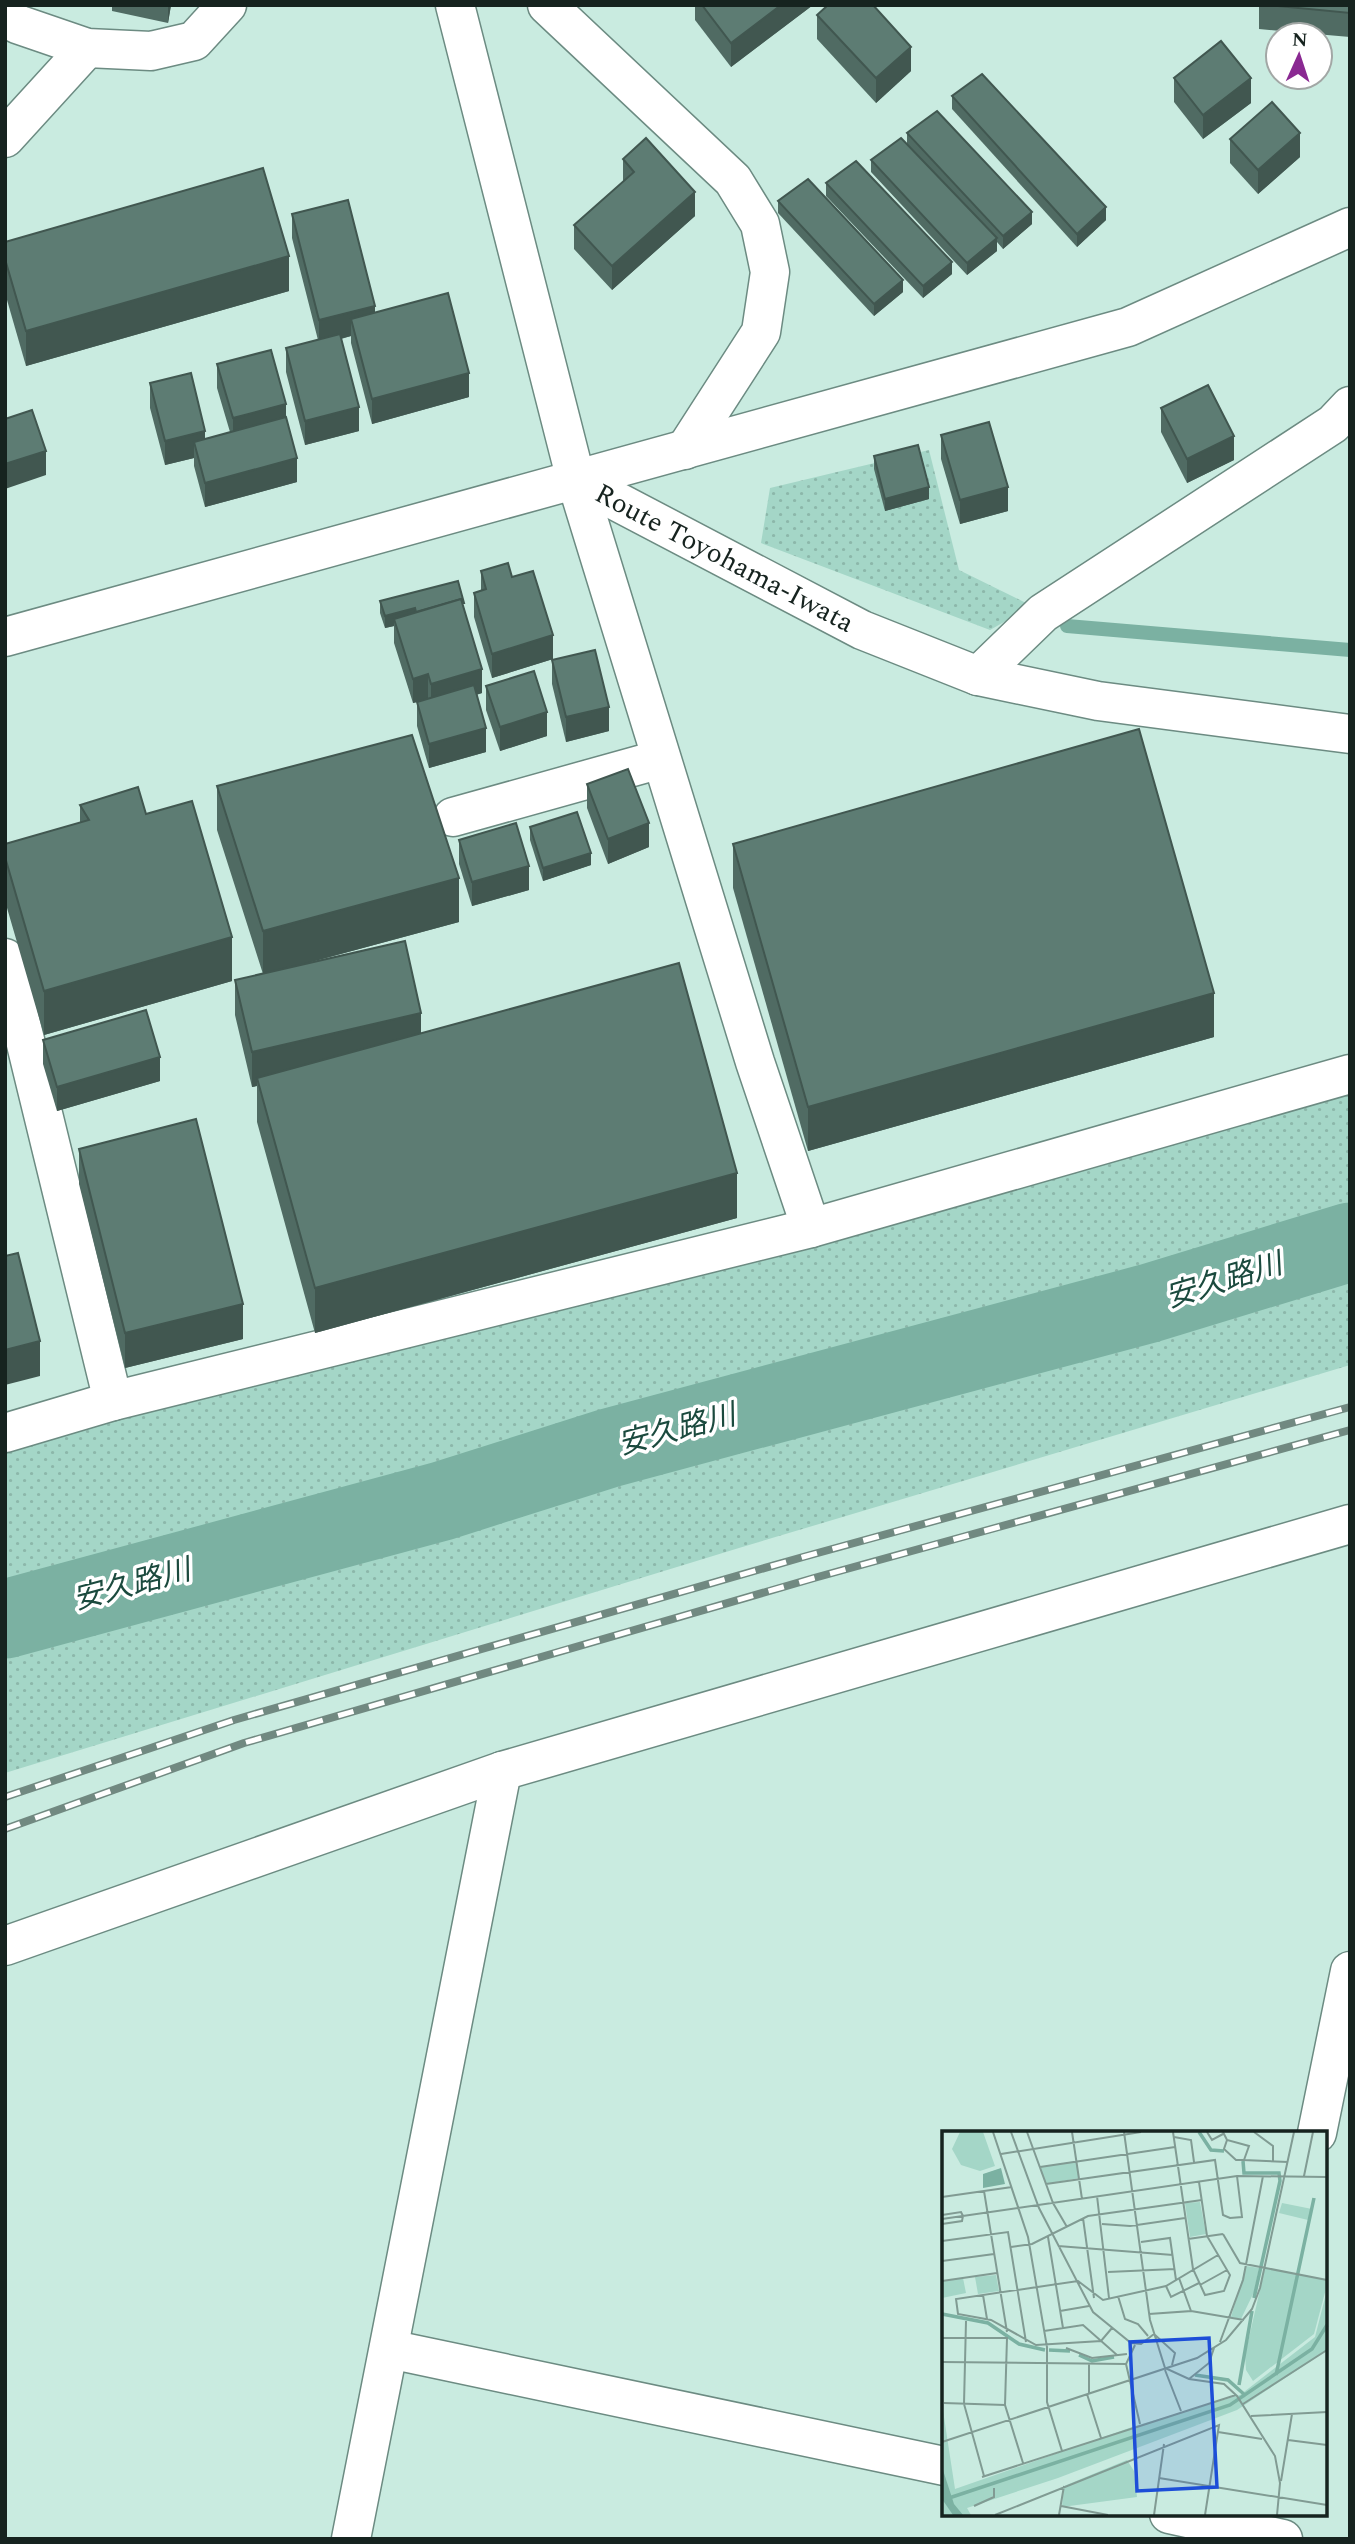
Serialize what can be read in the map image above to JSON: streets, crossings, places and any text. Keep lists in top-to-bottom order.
{
  "streets": {
    "street": ["Route Toyohama-Iwata"]
  },
  "water": ["安久路川"],
  "north": "top"
}
